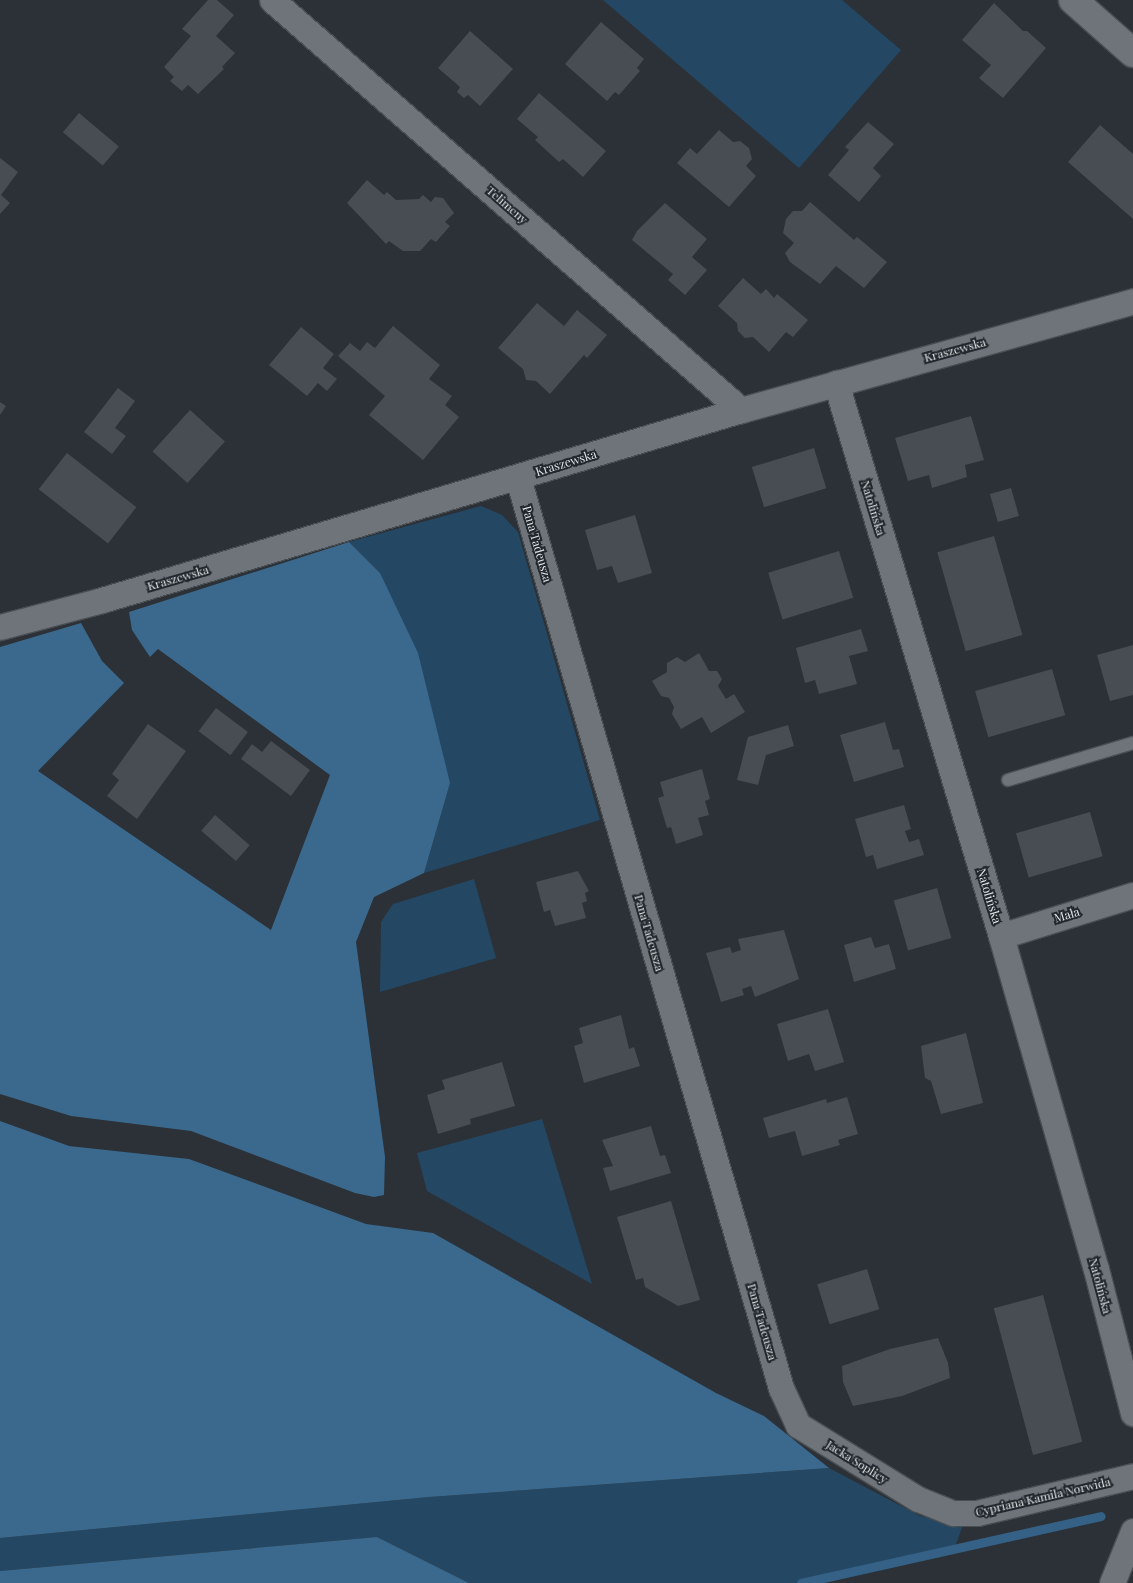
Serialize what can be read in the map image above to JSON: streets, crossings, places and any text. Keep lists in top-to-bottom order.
{
  "streets": {
    "street": [
      "Telimeny",
      "Kraszewska",
      "Natolińska",
      "Pana Tadeusza",
      "Mała",
      "Jacka Soplicy",
      "Cypriana Kamila Norwida"
    ]
  },
  "crossings": [
    ["Telimeny", "Kraszewska"],
    ["Kraszewska", "Natolińska"],
    ["Kraszewska", "Pana Tadeusza"],
    ["Natolińska", "Mała"],
    ["Pana Tadeusza", "Jacka Soplicy"],
    ["Jacka Soplicy", "Cypriana Kamila Norwida"]
  ]
}
